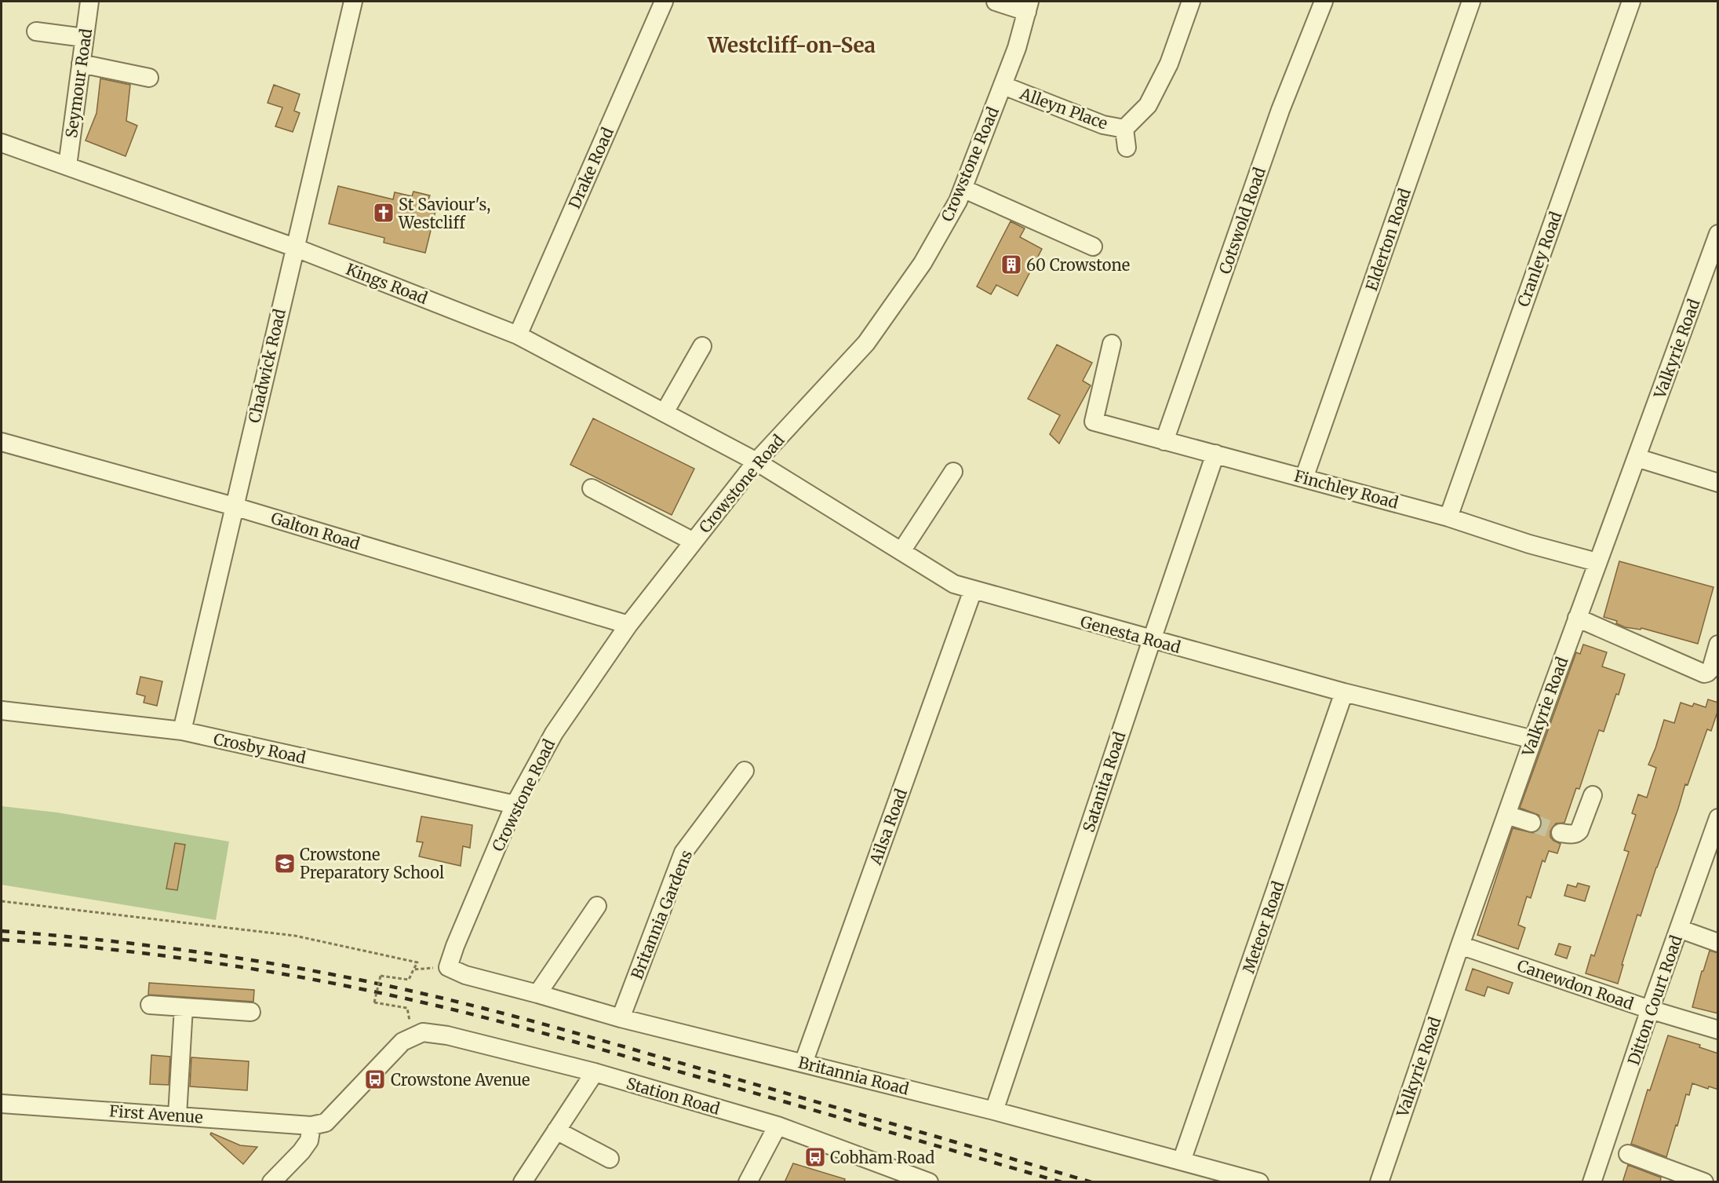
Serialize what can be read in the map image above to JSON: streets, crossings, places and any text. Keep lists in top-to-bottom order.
{
  "streets": {
    "street": [
      "Seymour Road",
      "Alleyn Place",
      "Crowstone Road",
      "Drake Road",
      "Cotswold Road",
      "Elderton Road",
      "Cranley Road",
      "Kings Road",
      "Valkyrie Road",
      "Chadwick Road",
      "Finchley Road",
      "Galton Road",
      "Genesta Road",
      "Crosby Road",
      "Satanita Road",
      "Ailsa Road",
      "Britannia Gardens",
      "Meteor Road",
      "Canewdon Road",
      "Ditton Court Road",
      "Britannia Road",
      "Station Road",
      "First Avenue"
    ]
  },
  "crossings": [
    ["Seymour Road", "Kings Road"],
    ["Alleyn Place", "Crowstone Road"],
    ["Crowstone Road", "Kings Road"],
    ["Crowstone Road", "Galton Road"],
    ["Crowstone Road", "Genesta Road"],
    ["Crowstone Road", "Crosby Road"],
    ["Crowstone Road", "Britannia Road"],
    ["Drake Road", "Kings Road"],
    ["Cotswold Road", "Finchley Road"],
    ["Elderton Road", "Finchley Road"],
    ["Cranley Road", "Finchley Road"],
    ["Kings Road", "Chadwick Road"],
    ["Kings Road", "Genesta Road"],
    ["Valkyrie Road", "Finchley Road"],
    ["Valkyrie Road", "Genesta Road"],
    ["Valkyrie Road", "Canewdon Road"],
    ["Chadwick Road", "Galton Road"],
    ["Chadwick Road", "Crosby Road"],
    ["Finchley Road", "Satanita Road"],
    ["Genesta Road", "Satanita Road"],
    ["Genesta Road", "Ailsa Road"],
    ["Genesta Road", "Meteor Road"],
    ["Satanita Road", "Britannia Road"],
    ["Ailsa Road", "Britannia Road"],
    ["Britannia Gardens", "Britannia Road"],
    ["Meteor Road", "Britannia Road"],
    ["Canewdon Road", "Ditton Court Road"],
    ["Station Road", "First Avenue"]
  ],
  "districts": ["Westcliff-on-Sea"],
  "places": {
    "church": ["St Saviour's, Westcliff"],
    "building": ["60 Crowstone"],
    "school or university": ["Crowstone Preparatory School"],
    "bus stop": ["Crowstone Avenue", "Cobham Road"]
  }
}
